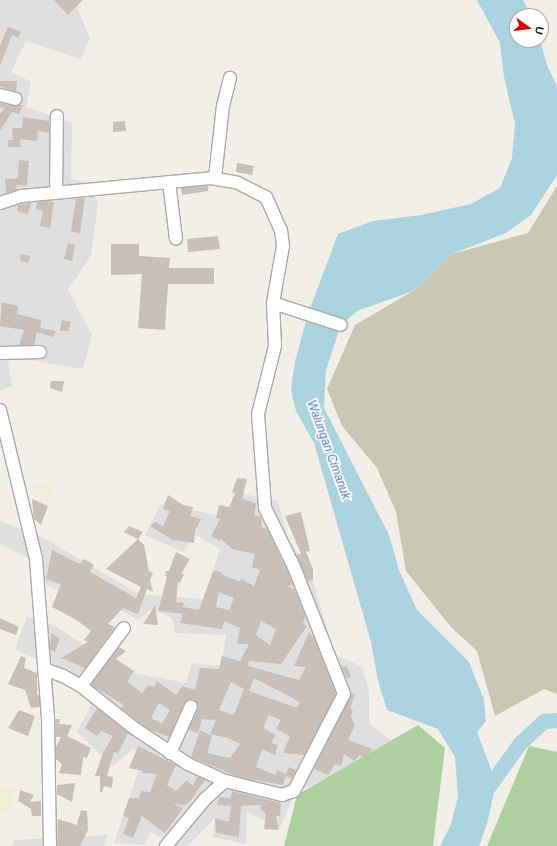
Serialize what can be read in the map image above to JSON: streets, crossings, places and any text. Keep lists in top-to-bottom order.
{
  "water": ["Walungan Cimanuk"],
  "north": "right"
}
